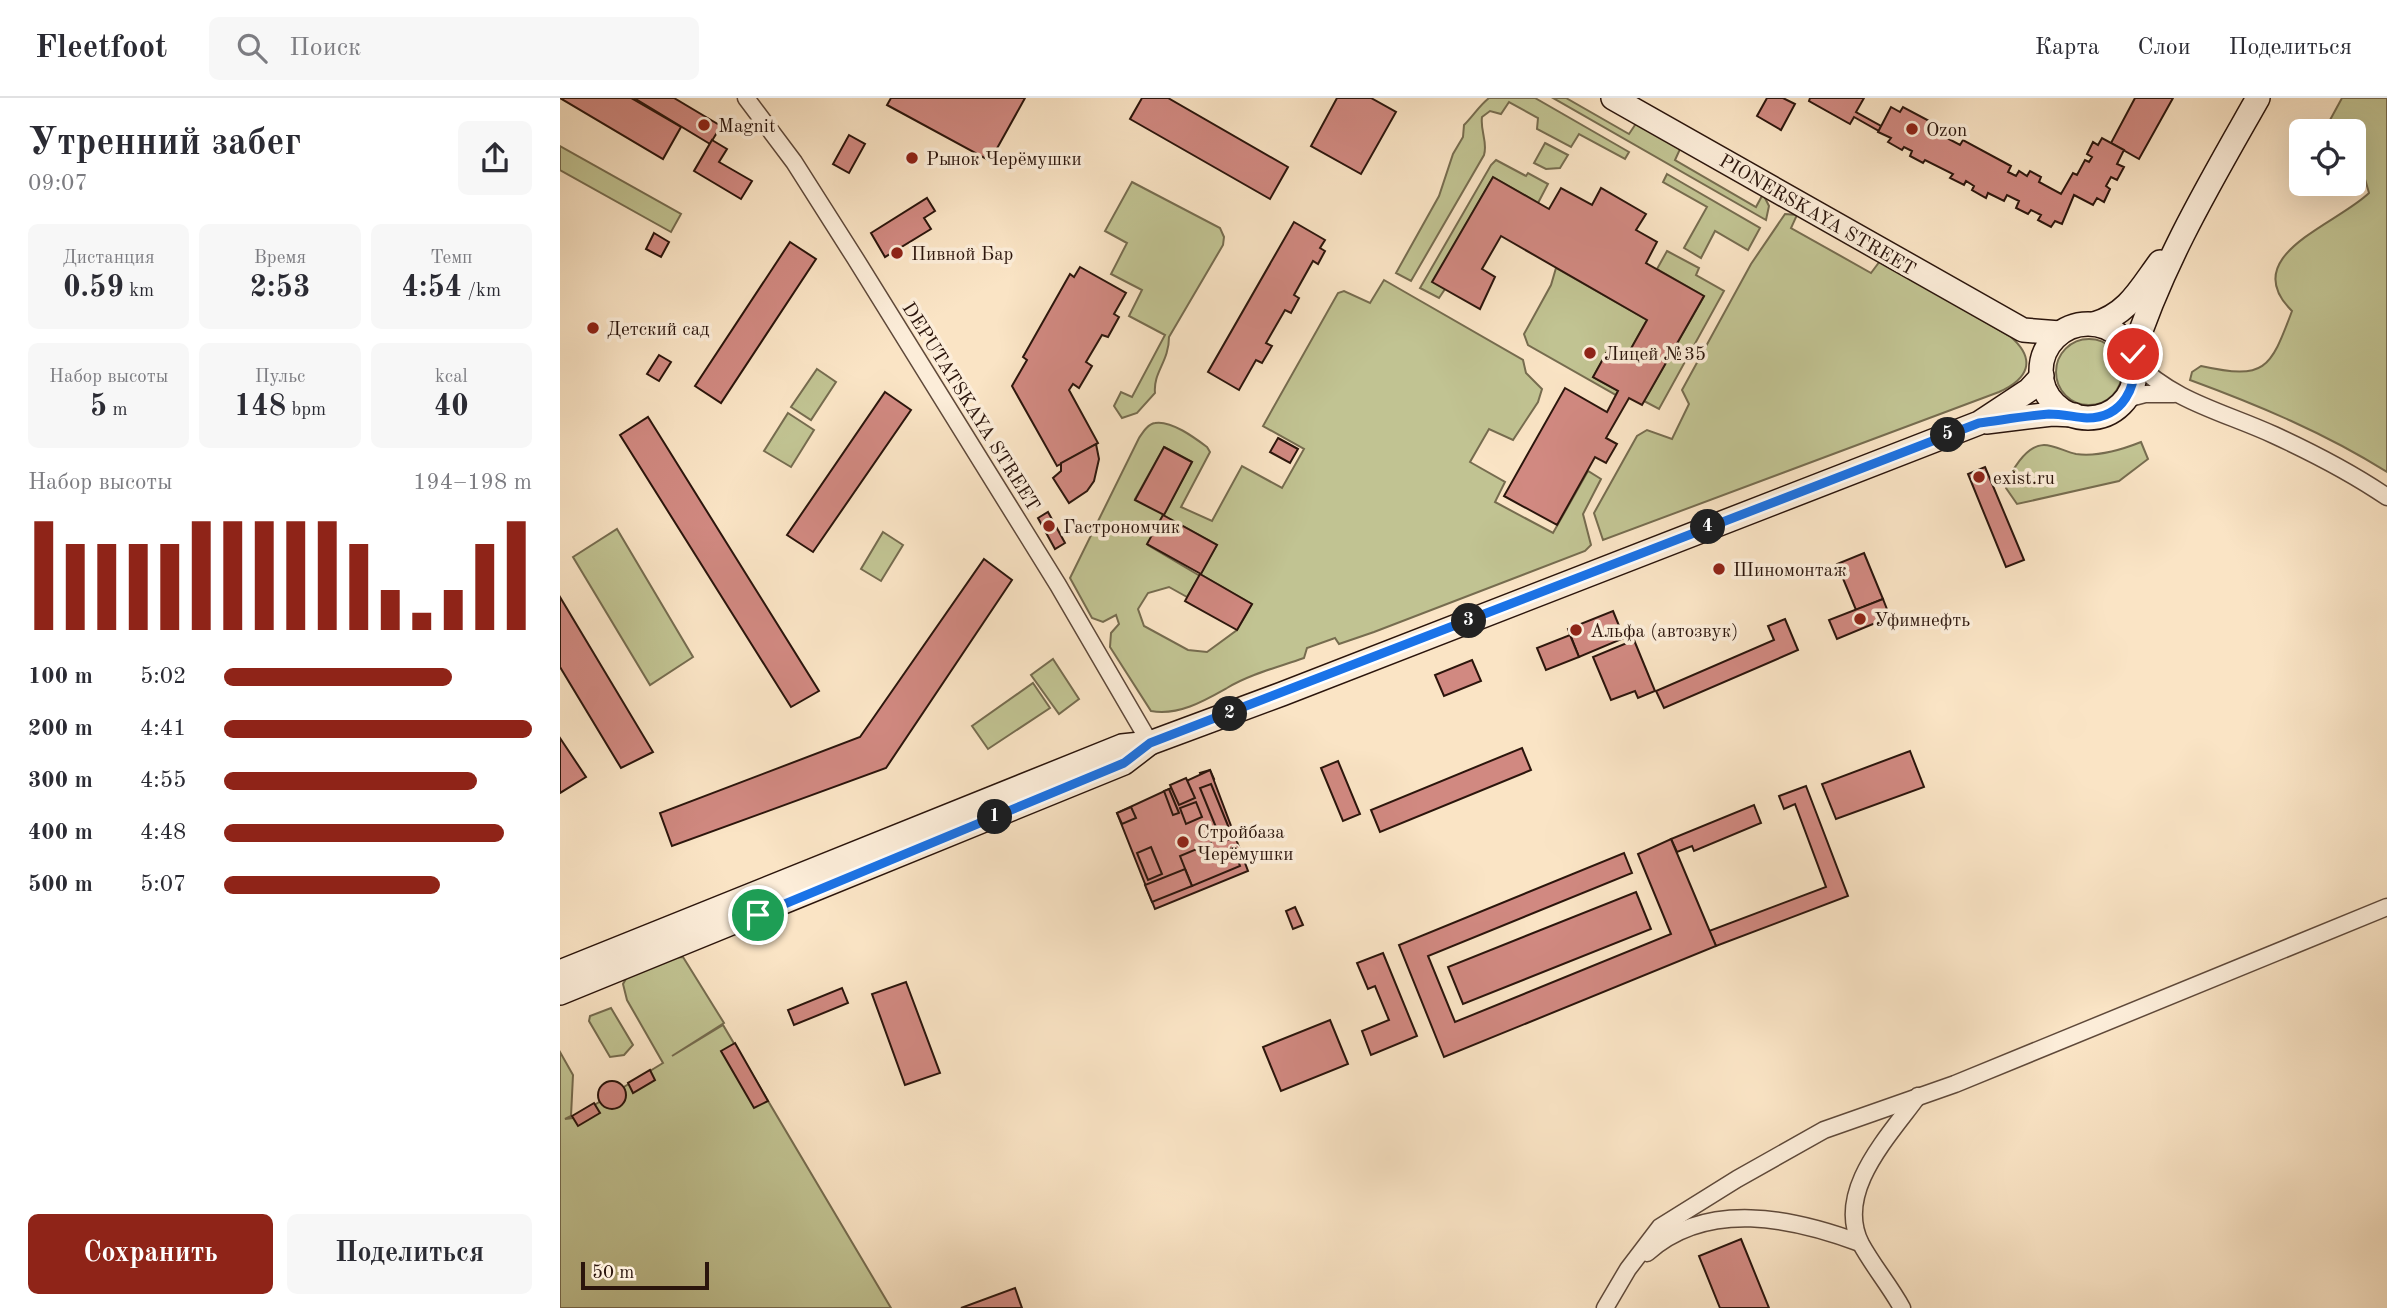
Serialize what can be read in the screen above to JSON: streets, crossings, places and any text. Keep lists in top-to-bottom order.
{
  "streets": {
    "main road": ["PIONERSKAYA STREET"],
    "street": ["DEPUTATSKAYA STREET"]
  },
  "places": [
    "Magnit",
    "Ozon",
    "Рынок Черёмушки",
    "Пивной Бар",
    "Детский сад",
    "Лицей №35",
    "exist.ru",
    "Гастрономчик",
    "Шиномонтаж",
    "Уфимнефть",
    "Альфа (автозвук)",
    "Стройбаза Черёмушки"
  ],
  "scale_bar": "50 m",
  "page": {
    "header": "Fleetfoot",
    "search": "Поиск",
    "nav": ["Карта", "Слои", "Поделиться"],
    "heading": ["Утренний забег", "09:07"],
    "stats": [
      ["Дистанция", "0.59 km"],
      ["Время", "2:53"],
      ["Темп", "4:54 /km"],
      ["Набор высоты", "5 m"],
      ["Пульс", "148 bpm"],
      ["kcal", "40"]
    ],
    "pins": [
      "5",
      "4",
      "3",
      "2",
      "1"
    ],
    "chart": ["Набор высоты", "194–198 m"],
    "list": [
      {
        "name": "100 m",
        "note": "5:02"
      },
      {
        "name": "200 m",
        "note": "4:41"
      },
      {
        "name": "300 m",
        "note": "4:55"
      },
      {
        "name": "400 m",
        "note": "4:48"
      },
      {
        "name": "500 m",
        "note": "5:07"
      }
    ],
    "buttons": ["Сохранить", "Поделиться"],
    "scale": "50 m"
  }
}
